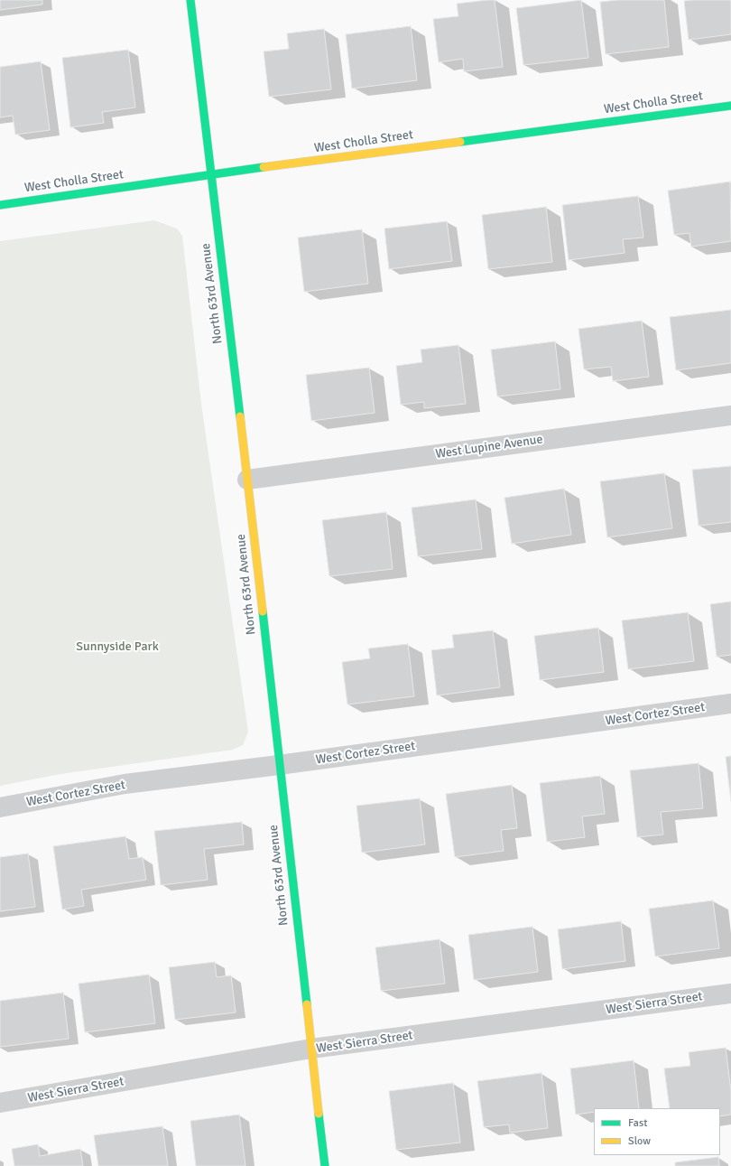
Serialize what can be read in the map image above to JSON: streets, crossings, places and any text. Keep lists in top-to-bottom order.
{
  "streets": {
    "street": [
      "West Cholla Street",
      "North 63rd Avenue",
      "West Lupine Avenue",
      "West Cortez Street",
      "West Sierra Street"
    ]
  },
  "crossings": [
    ["West Cholla Street", "North 63rd Avenue"],
    ["North 63rd Avenue", "West Lupine Avenue"],
    ["North 63rd Avenue", "West Cortez Street"],
    ["North 63rd Avenue", "West Sierra Street"]
  ],
  "parks": ["Sunnyside Park"],
  "legend": ["Fast", "Slow"]
}
